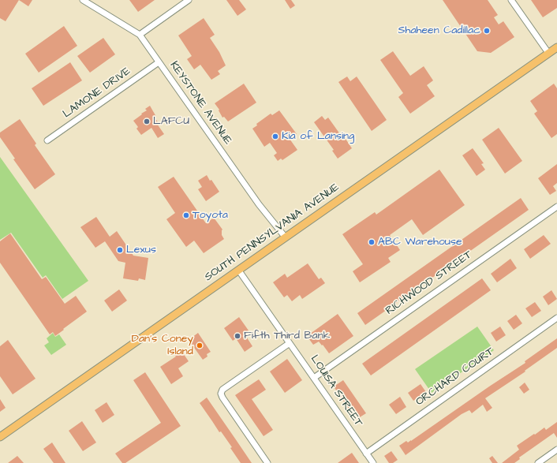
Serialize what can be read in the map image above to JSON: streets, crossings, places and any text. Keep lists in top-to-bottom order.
{
  "streets": {
    "main road": ["SOUTH PENNSYLVANIA AVENUE"],
    "street": [
      "LAMONE DRIVE",
      "KEYSTONE AVENUE",
      "RICHWOOD STREET",
      "ORCHARD COURT",
      "LOUISA STREET"
    ]
  },
  "crossings": [
    ["LAMONE DRIVE", "KEYSTONE AVENUE"],
    ["KEYSTONE AVENUE", "SOUTH PENNSYLVANIA AVENUE"],
    ["SOUTH PENNSYLVANIA AVENUE", "LOUISA STREET"],
    ["RICHWOOD STREET", "LOUISA STREET"],
    ["ORCHARD COURT", "LOUISA STREET"]
  ],
  "places": [
    "Shaheen Cadillac",
    "LAFCU",
    "Kia of Lansing",
    "Toyota",
    "ABC Warehouse",
    "Lexus",
    "Fifth Third Bank",
    "Dan's Coney Island"
  ]
}
